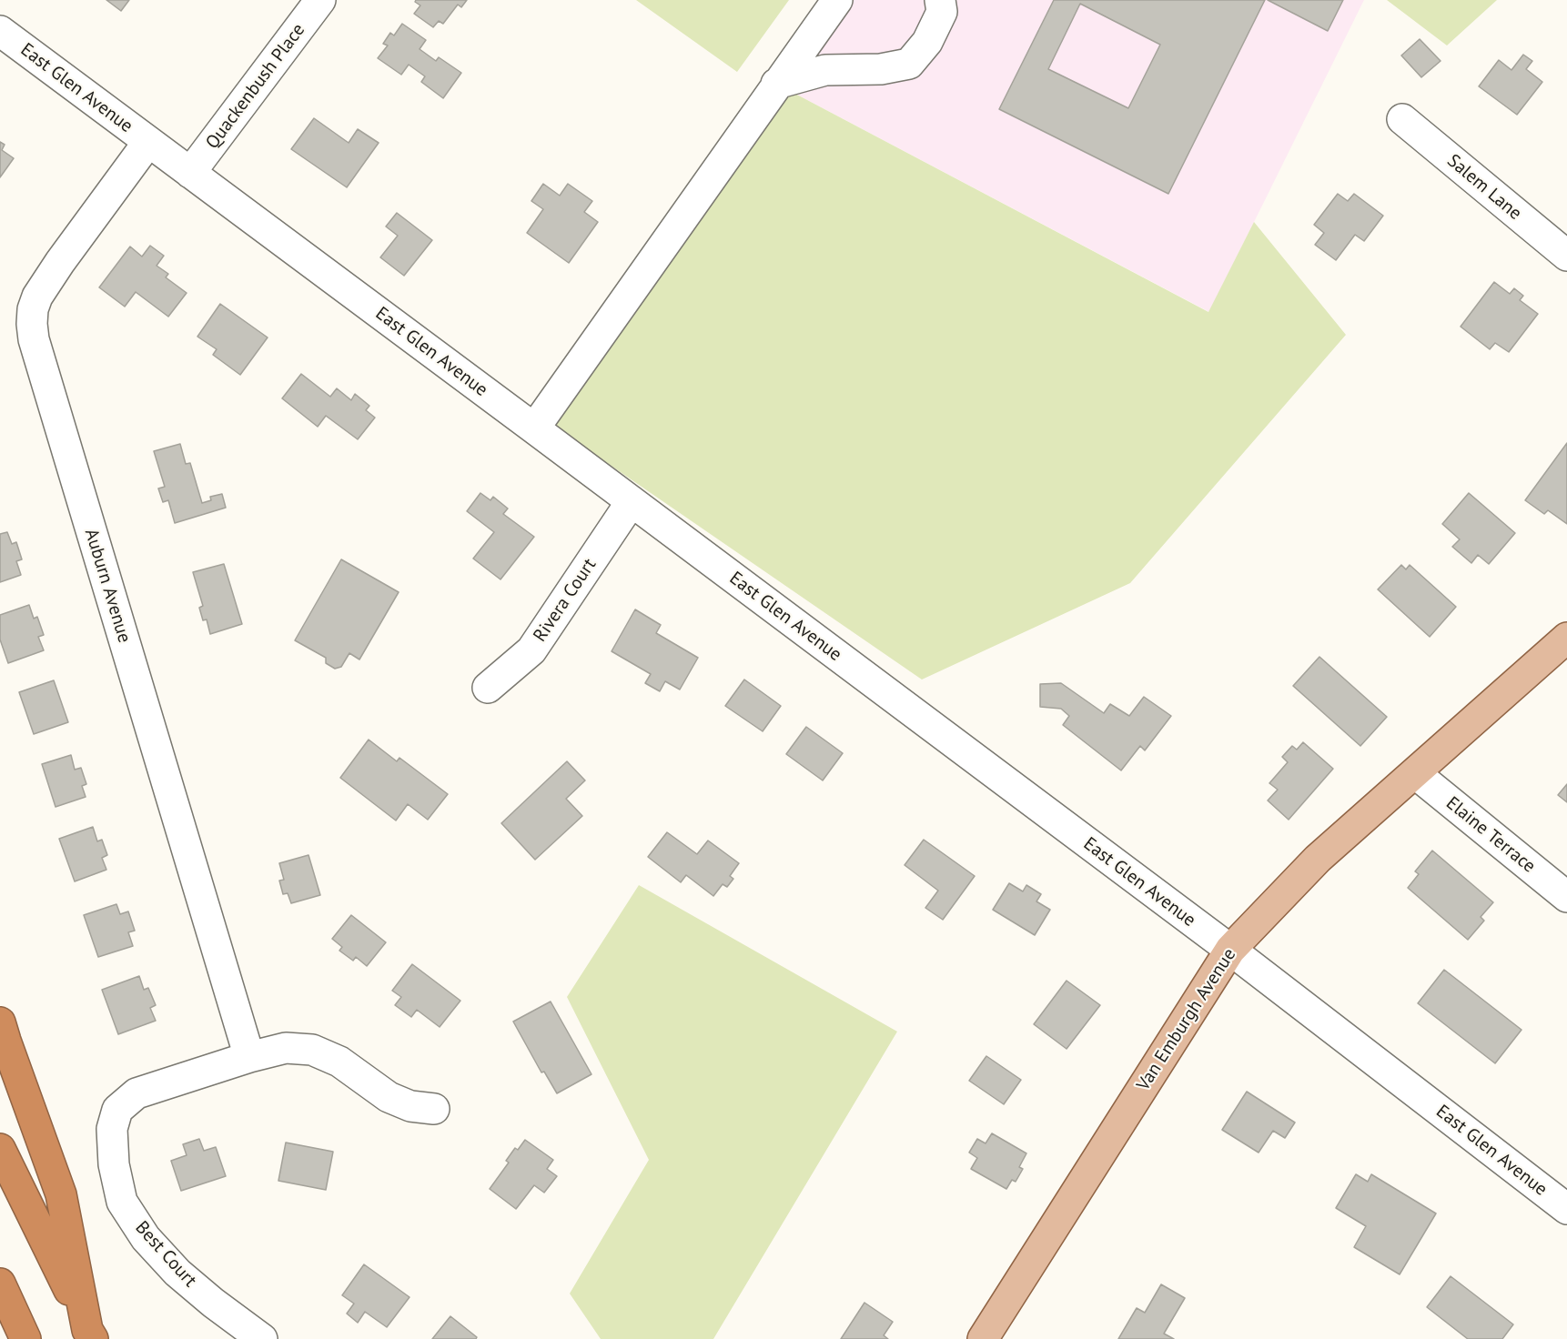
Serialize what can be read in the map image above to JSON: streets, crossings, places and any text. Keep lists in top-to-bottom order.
{
  "streets": {
    "main road": ["Van Emburgh Avenue"],
    "street": [
      "Quackenbush Place",
      "East Glen Avenue",
      "Salem Lane",
      "Auburn Avenue",
      "Rivera Court",
      "Elaine Terrace",
      "Best Court"
    ]
  },
  "crossings": [
    ["Quackenbush Place", "East Glen Avenue"],
    ["East Glen Avenue", "Auburn Avenue"],
    ["East Glen Avenue", "Rivera Court"],
    ["East Glen Avenue", "Van Emburgh Avenue"],
    ["Auburn Avenue", "Best Court"],
    ["Elaine Terrace", "Van Emburgh Avenue"]
  ]
}
